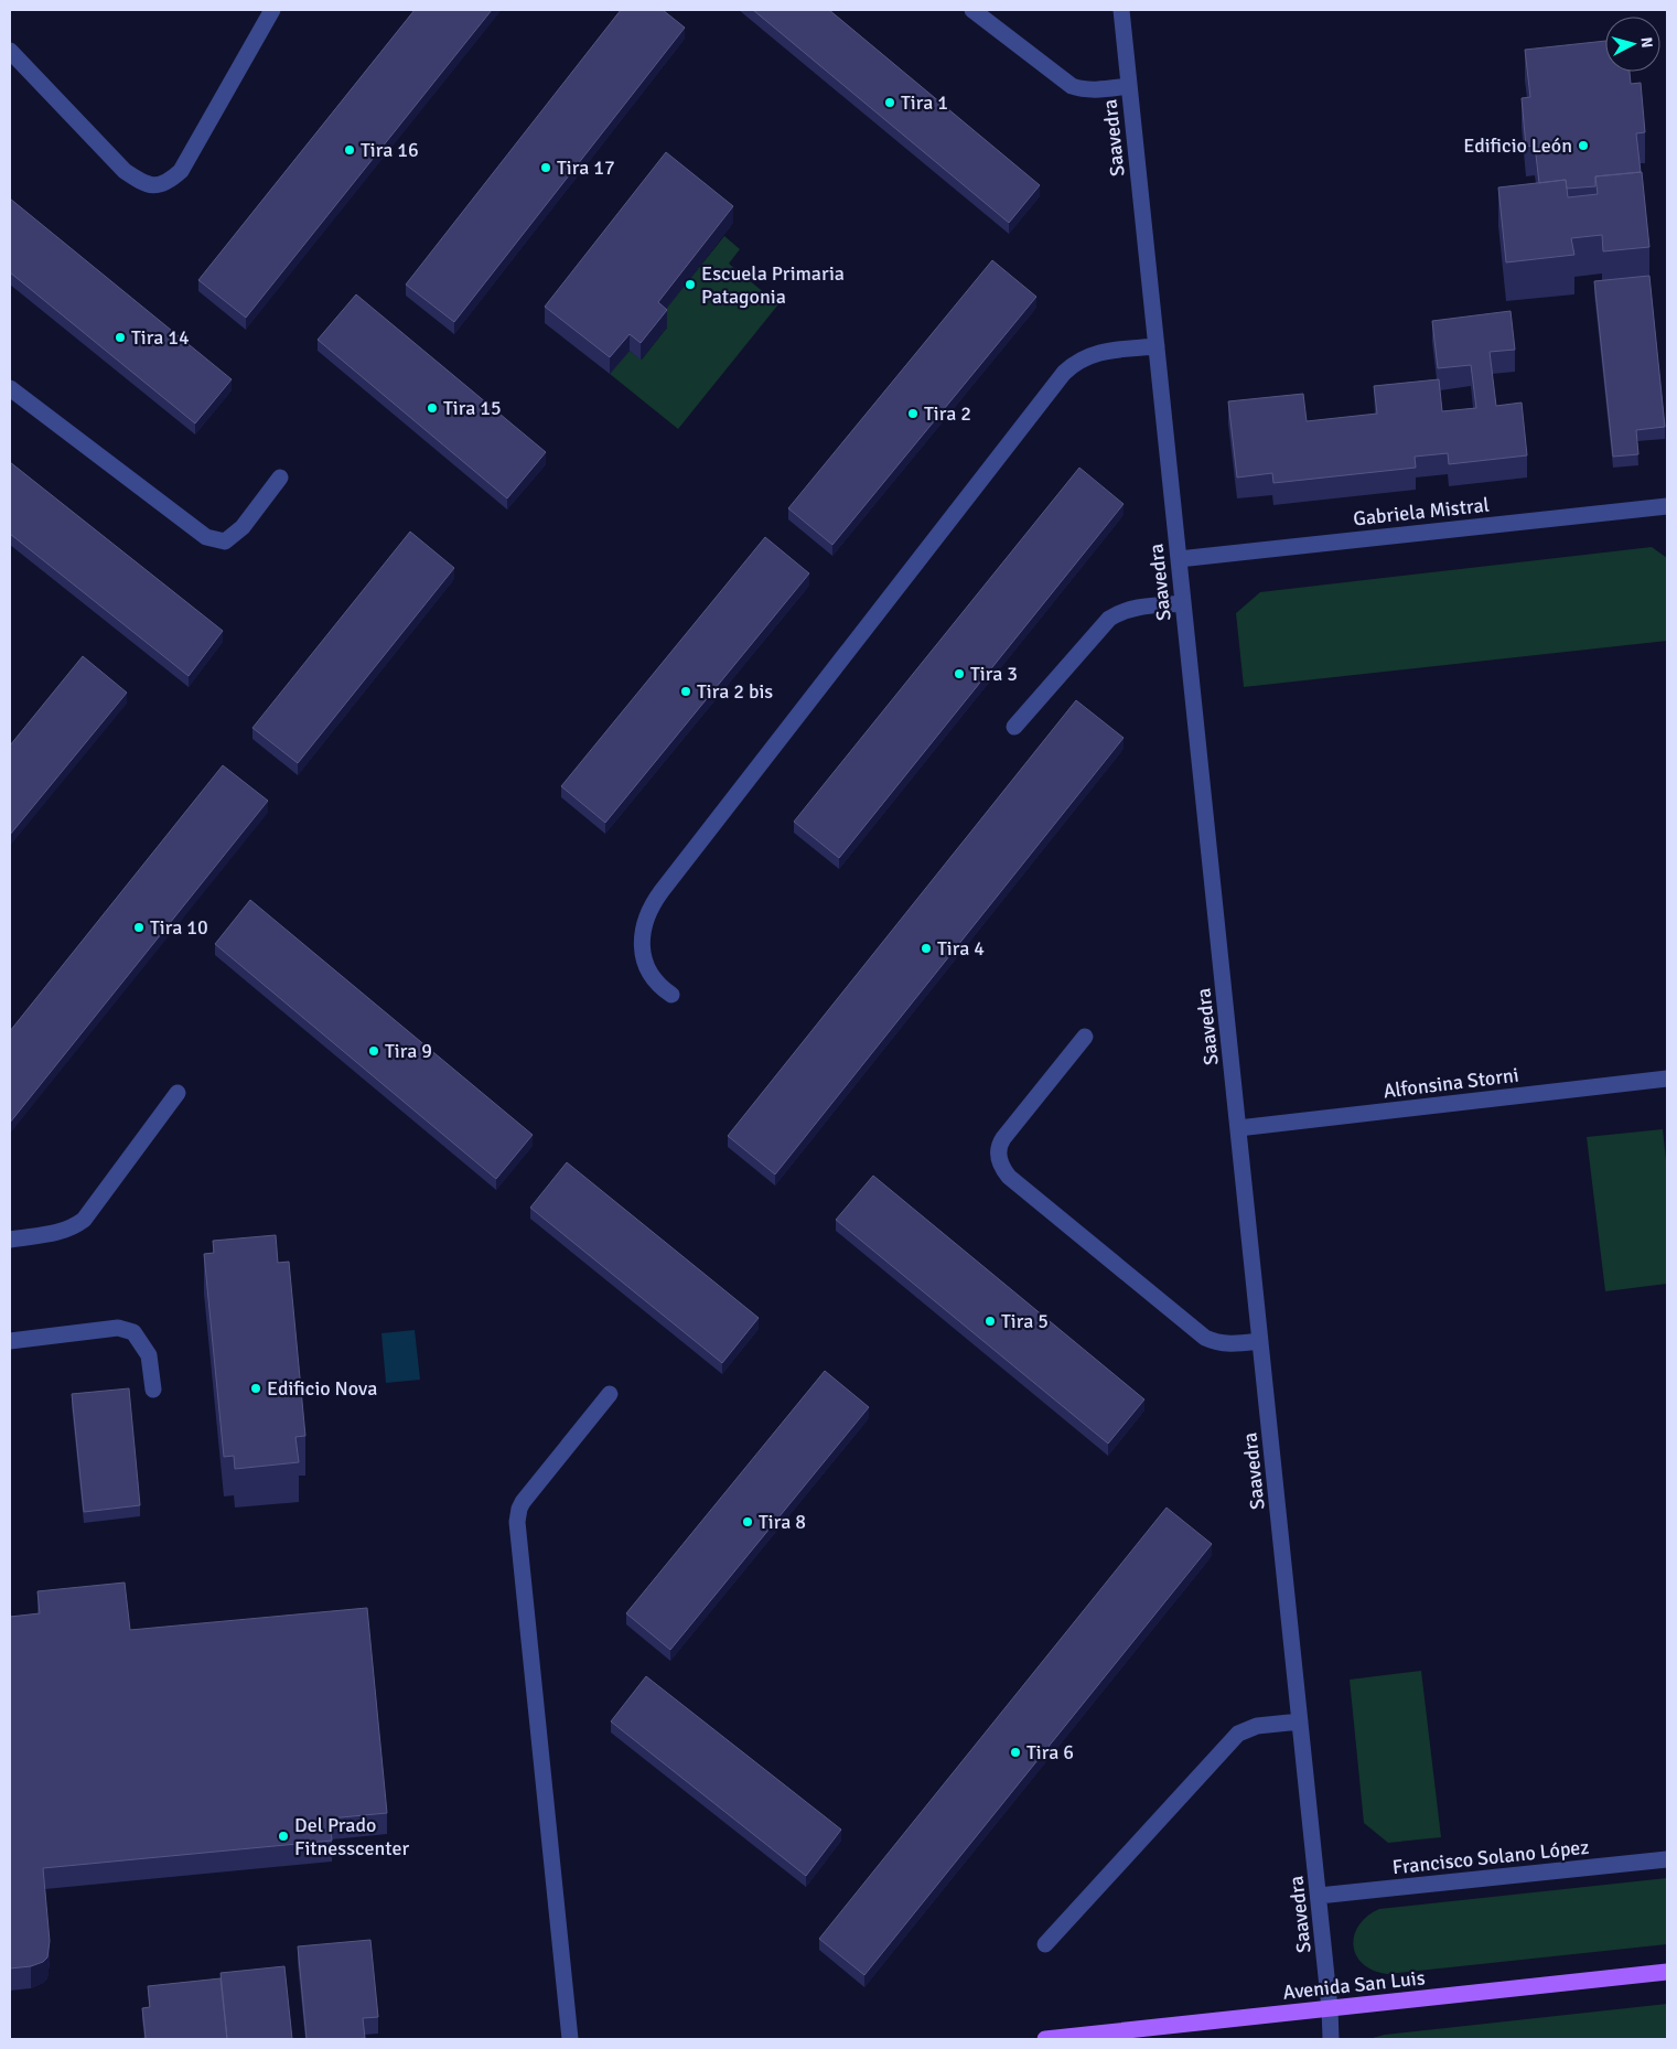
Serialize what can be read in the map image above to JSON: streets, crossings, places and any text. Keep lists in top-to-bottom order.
{
  "streets": {
    "main road": ["Avenida San Luis"],
    "street": [
      "Saavedra",
      "Gabriela Mistral",
      "Alfonsina Storni",
      "Francisco Solano López"
    ]
  },
  "crossings": [
    ["Saavedra", "Gabriela Mistral"],
    ["Saavedra", "Alfonsina Storni"],
    ["Saavedra", "Francisco Solano López"],
    ["Saavedra", "Avenida San Luis"]
  ],
  "places": [
    "Tira 1",
    "Edificio León",
    "Tira 16",
    "Tira 17",
    "Escuela Primaria Patagonia",
    "Tira 14",
    "Tira 15",
    "Tira 2",
    "Tira 3",
    "Tira 2 bis",
    "Tira 10",
    "Tira 4",
    "Tira 9",
    "Tira 5",
    "Edificio Nova",
    "Tira 8",
    "Tira 6",
    "Del Prado Fitnesscenter"
  ],
  "north": "right"
}
